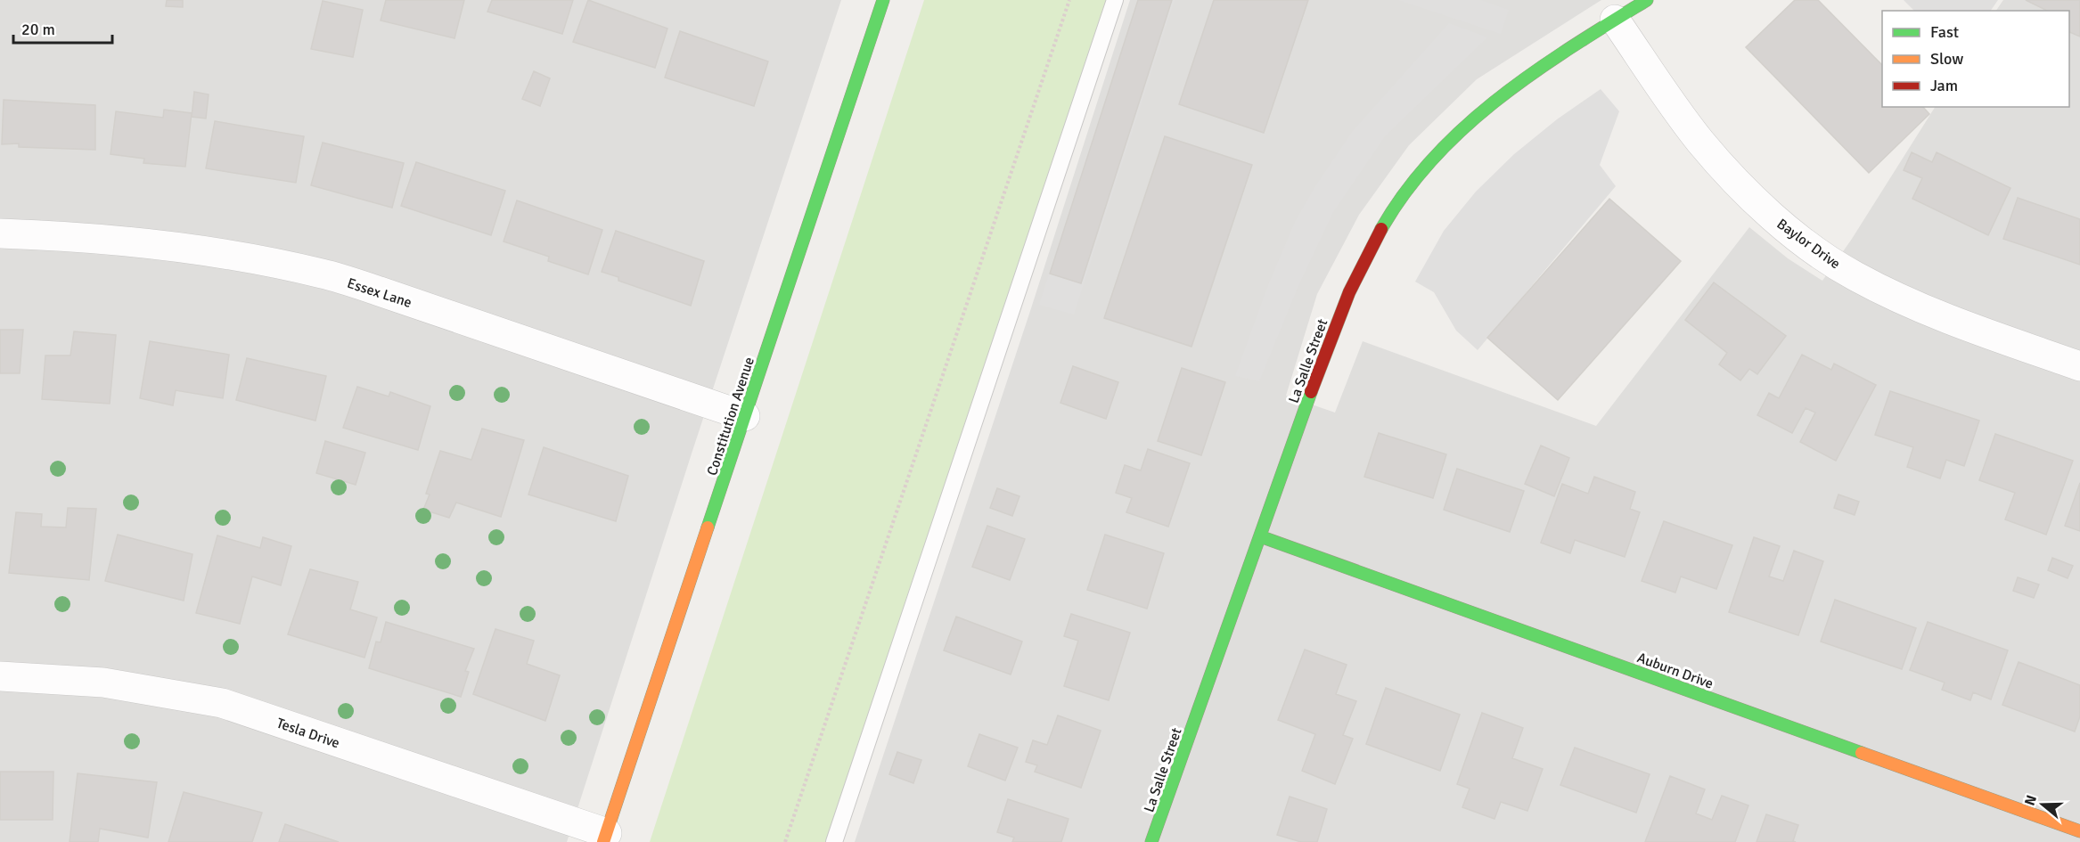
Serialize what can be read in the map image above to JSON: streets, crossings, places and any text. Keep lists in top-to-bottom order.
{
  "streets": {
    "street": [
      "Baylor Drive",
      "Essex Lane",
      "La Salle Street",
      "Constitution Avenue",
      "Auburn Drive",
      "Tesla Drive"
    ]
  },
  "crossings": [
    ["Baylor Drive", "La Salle Street"],
    ["Essex Lane", "Constitution Avenue"],
    ["La Salle Street", "Auburn Drive"],
    ["Constitution Avenue", "Tesla Drive"]
  ],
  "legend": ["Fast", "Slow", "Jam"],
  "scale_bar": "20 m",
  "north": "left"
}
